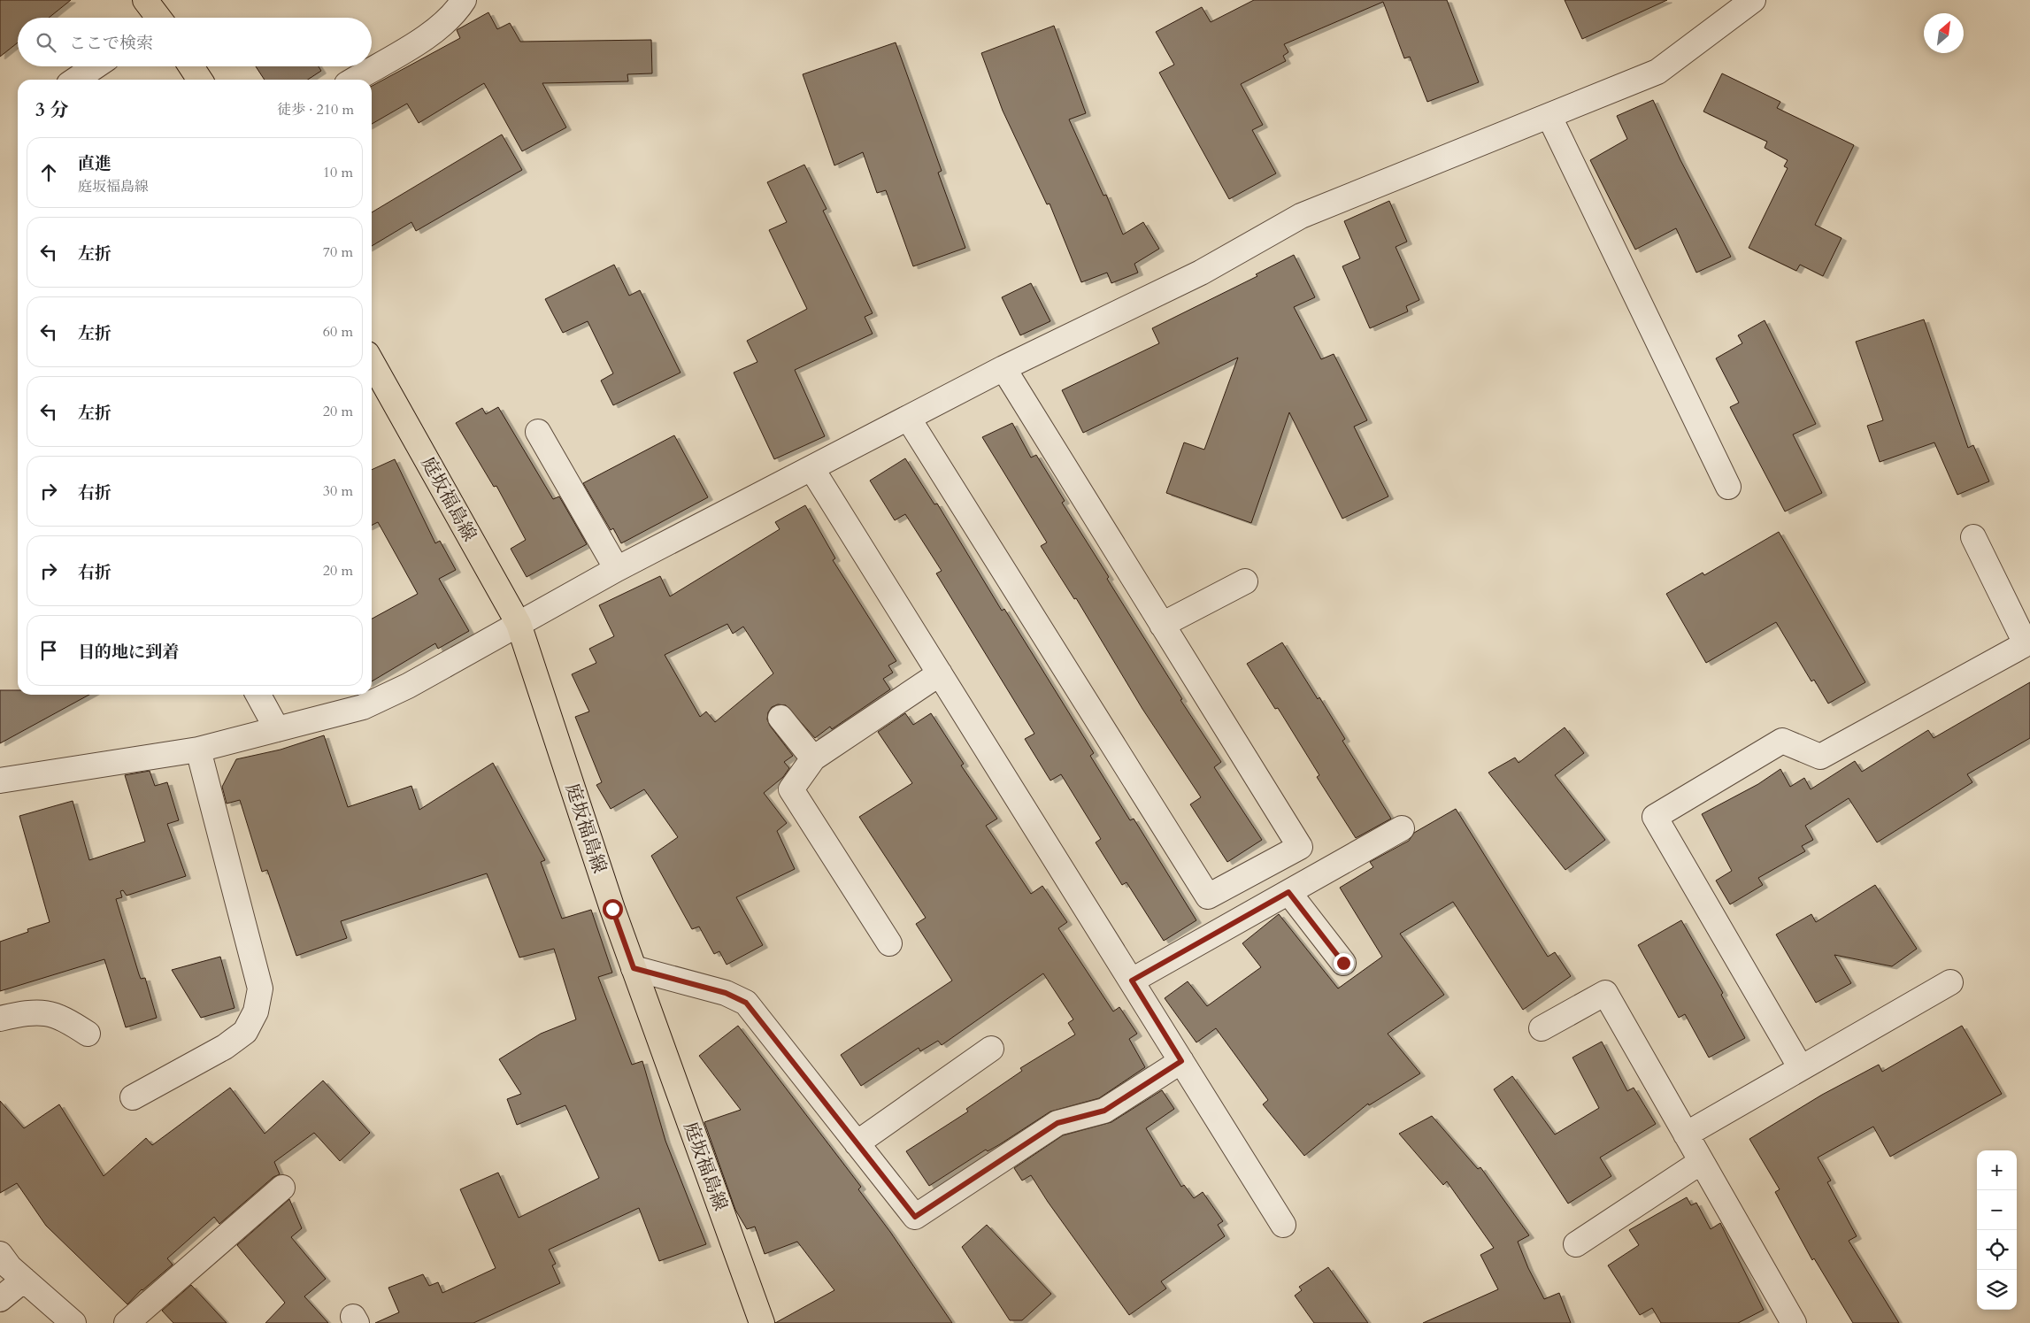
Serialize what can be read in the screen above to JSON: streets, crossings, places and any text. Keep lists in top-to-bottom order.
{
  "streets": {
    "main road": ["庭坂福島線"]
  },
  "north": "top right",
  "page": {
    "search": "ここで検索",
    "heading": ["3 分", "徒歩 · 210 m"],
    "list": [
      ["直進", "庭坂福島線", "10 m"],
      ["左折", "70 m"],
      ["左折", "60 m"],
      ["左折", "20 m"],
      ["右折", "30 m"],
      ["右折", "20 m"],
      "目的地に到着"
    ],
    "map_buttons": ["+", "−"]
  }
}
